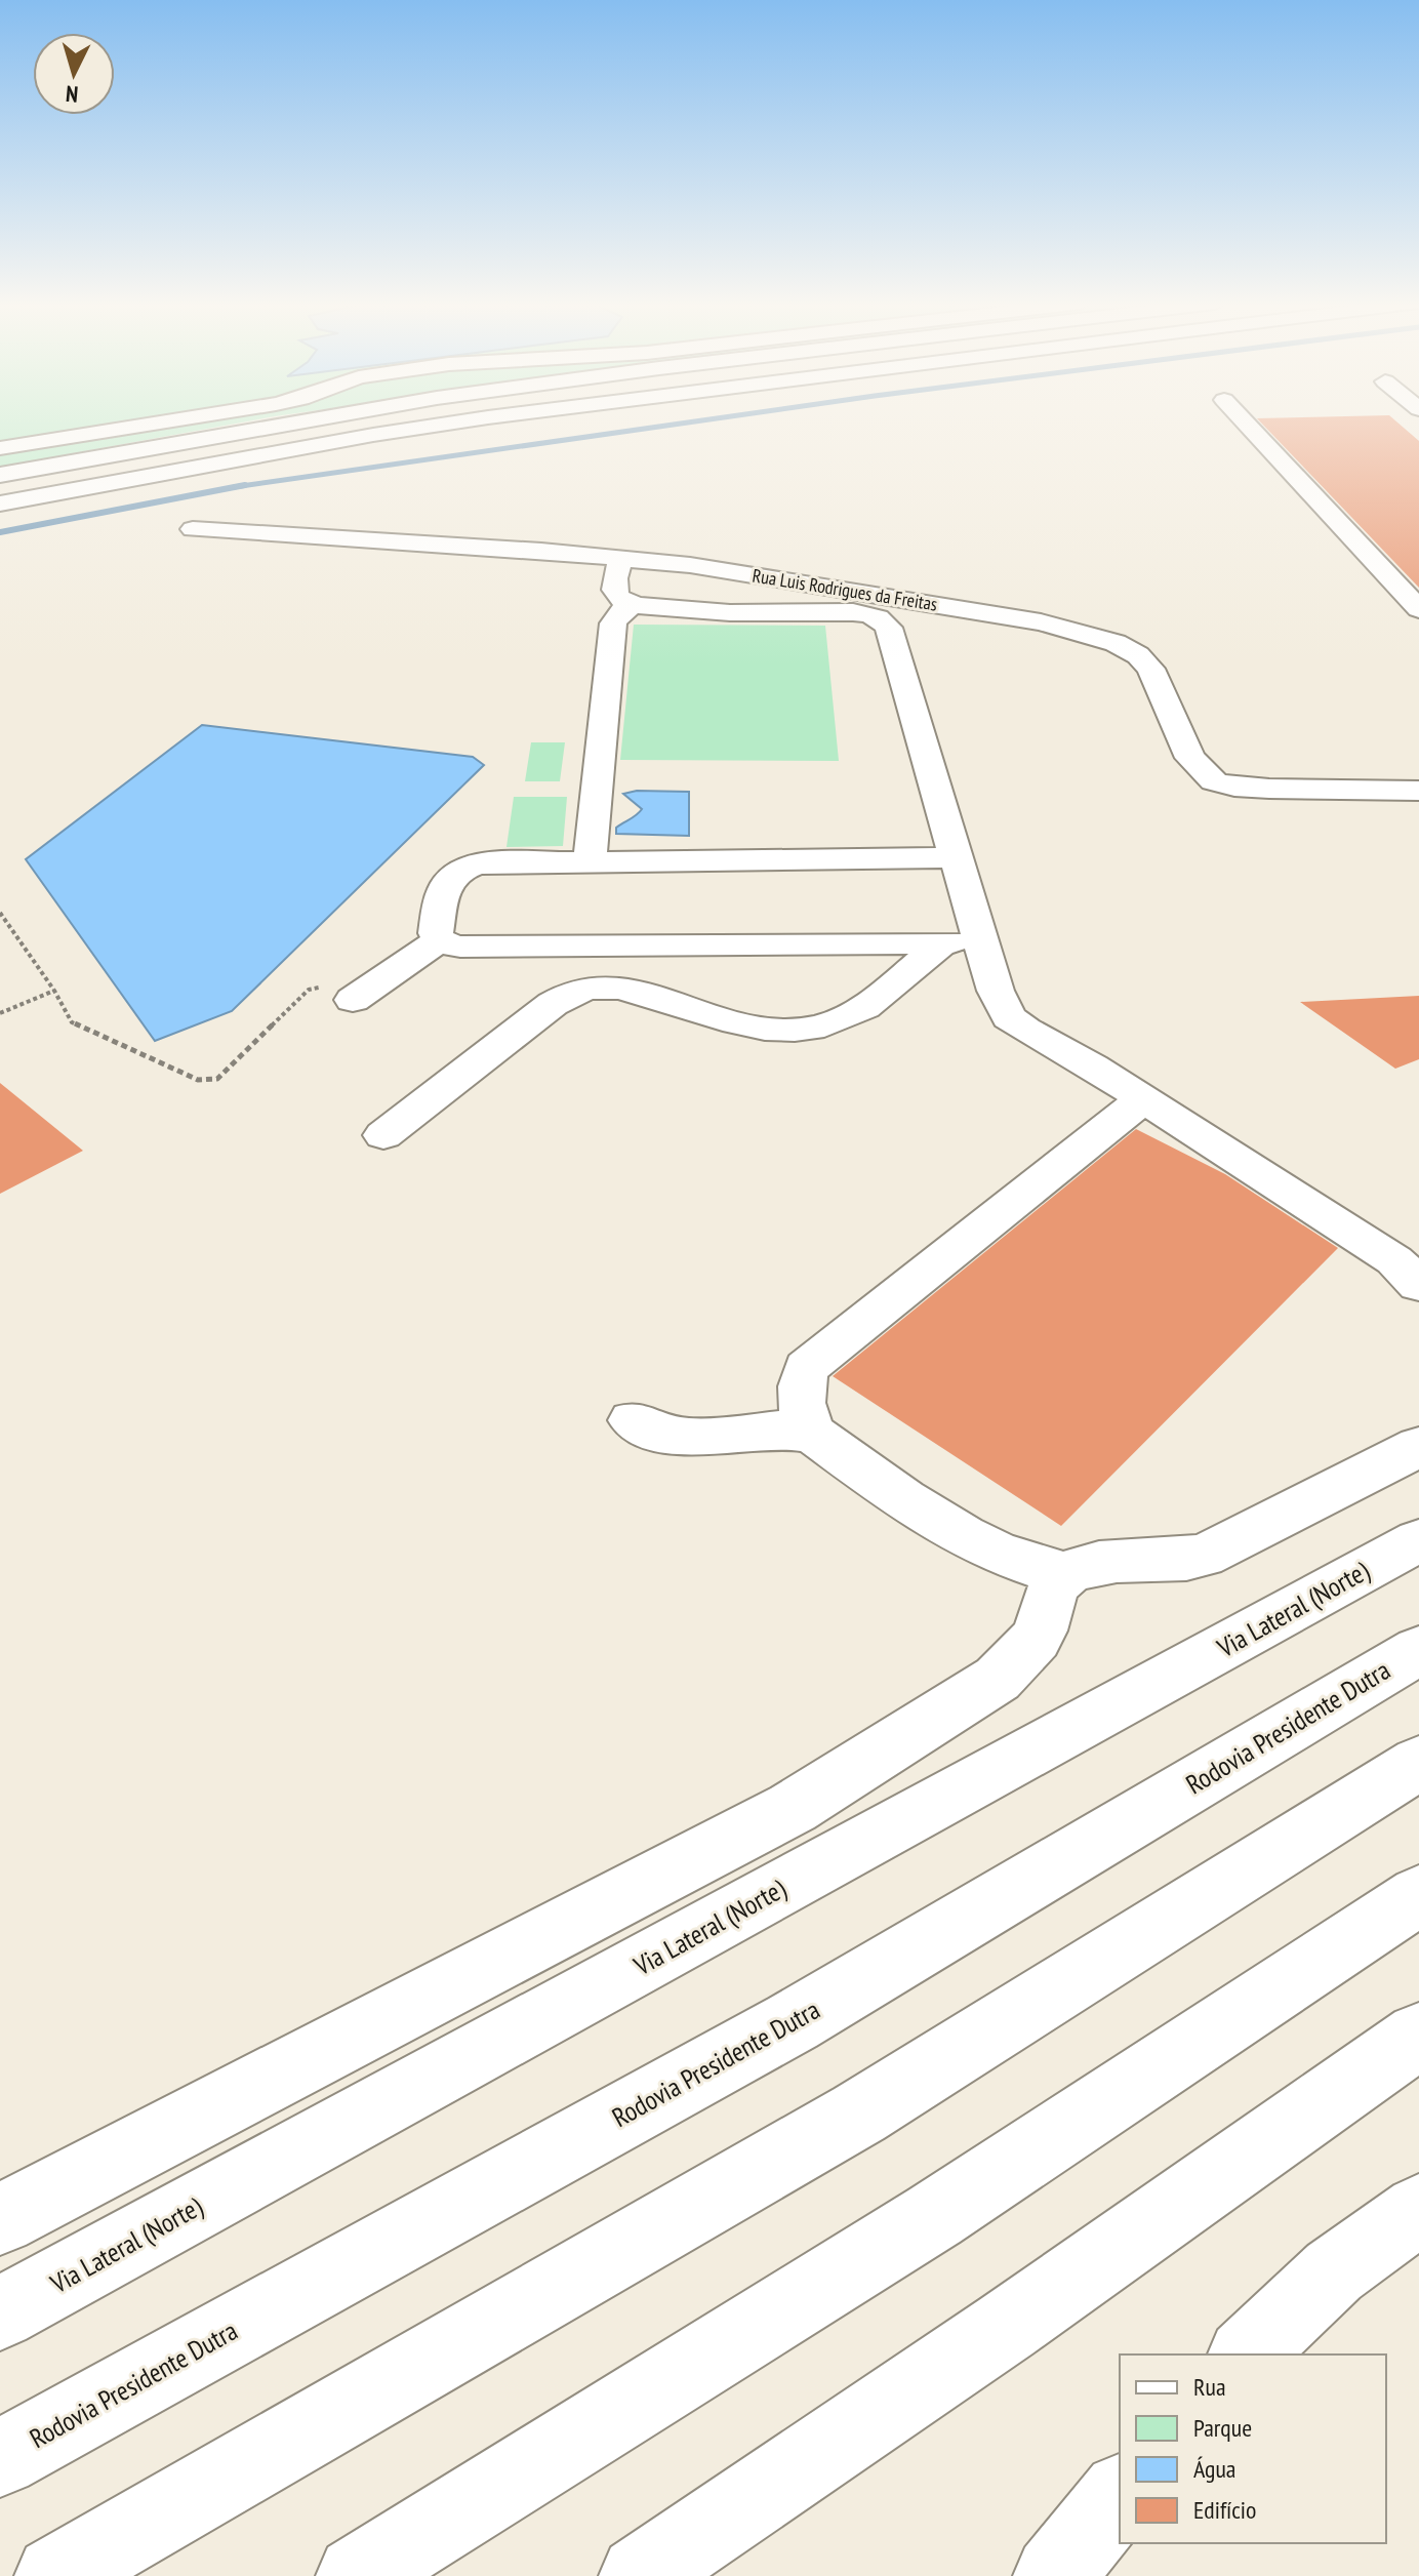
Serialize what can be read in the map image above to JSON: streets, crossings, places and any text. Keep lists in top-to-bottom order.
{
  "streets": {
    "main road": ["Rua Luis Rodrigues da Freitas", "Via Lateral (Norte)", "Rodovia Presidente Dutra"]
  },
  "legend": [
    "Rua",
    "Parque",
    "Água",
    "Edifício"
  ],
  "north": "bottom"
}
